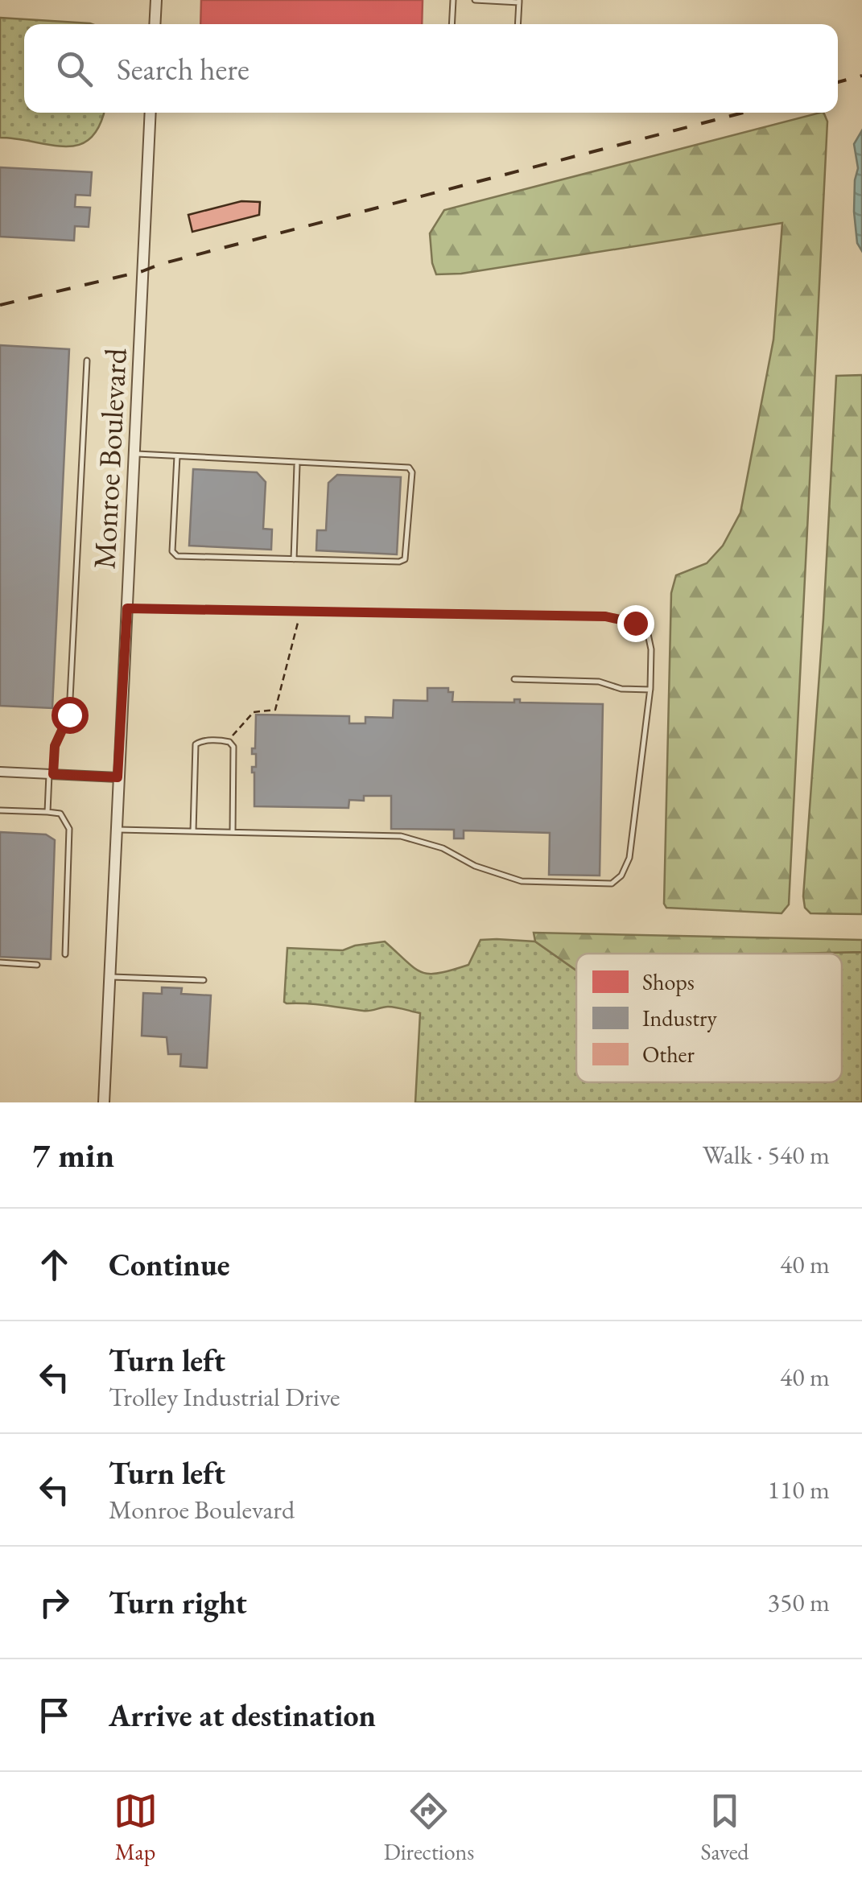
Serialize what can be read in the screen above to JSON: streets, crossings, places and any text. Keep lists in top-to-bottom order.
{
  "streets": {
    "street": ["Monroe Boulevard"]
  },
  "legend": ["Shops", "Industry", "Other"],
  "page": {
    "search": "Search here",
    "heading": ["7 min", "Walk · 540 m"],
    "list": [
      ["Continue", "40 m"],
      ["Turn left", "Trolley Industrial Drive", "40 m"],
      ["Turn left", "Monroe Boulevard", "110 m"],
      ["Turn right", "350 m"],
      "Arrive at destination"
    ],
    "nav": ["Map", "Directions", "Saved"]
  }
}
